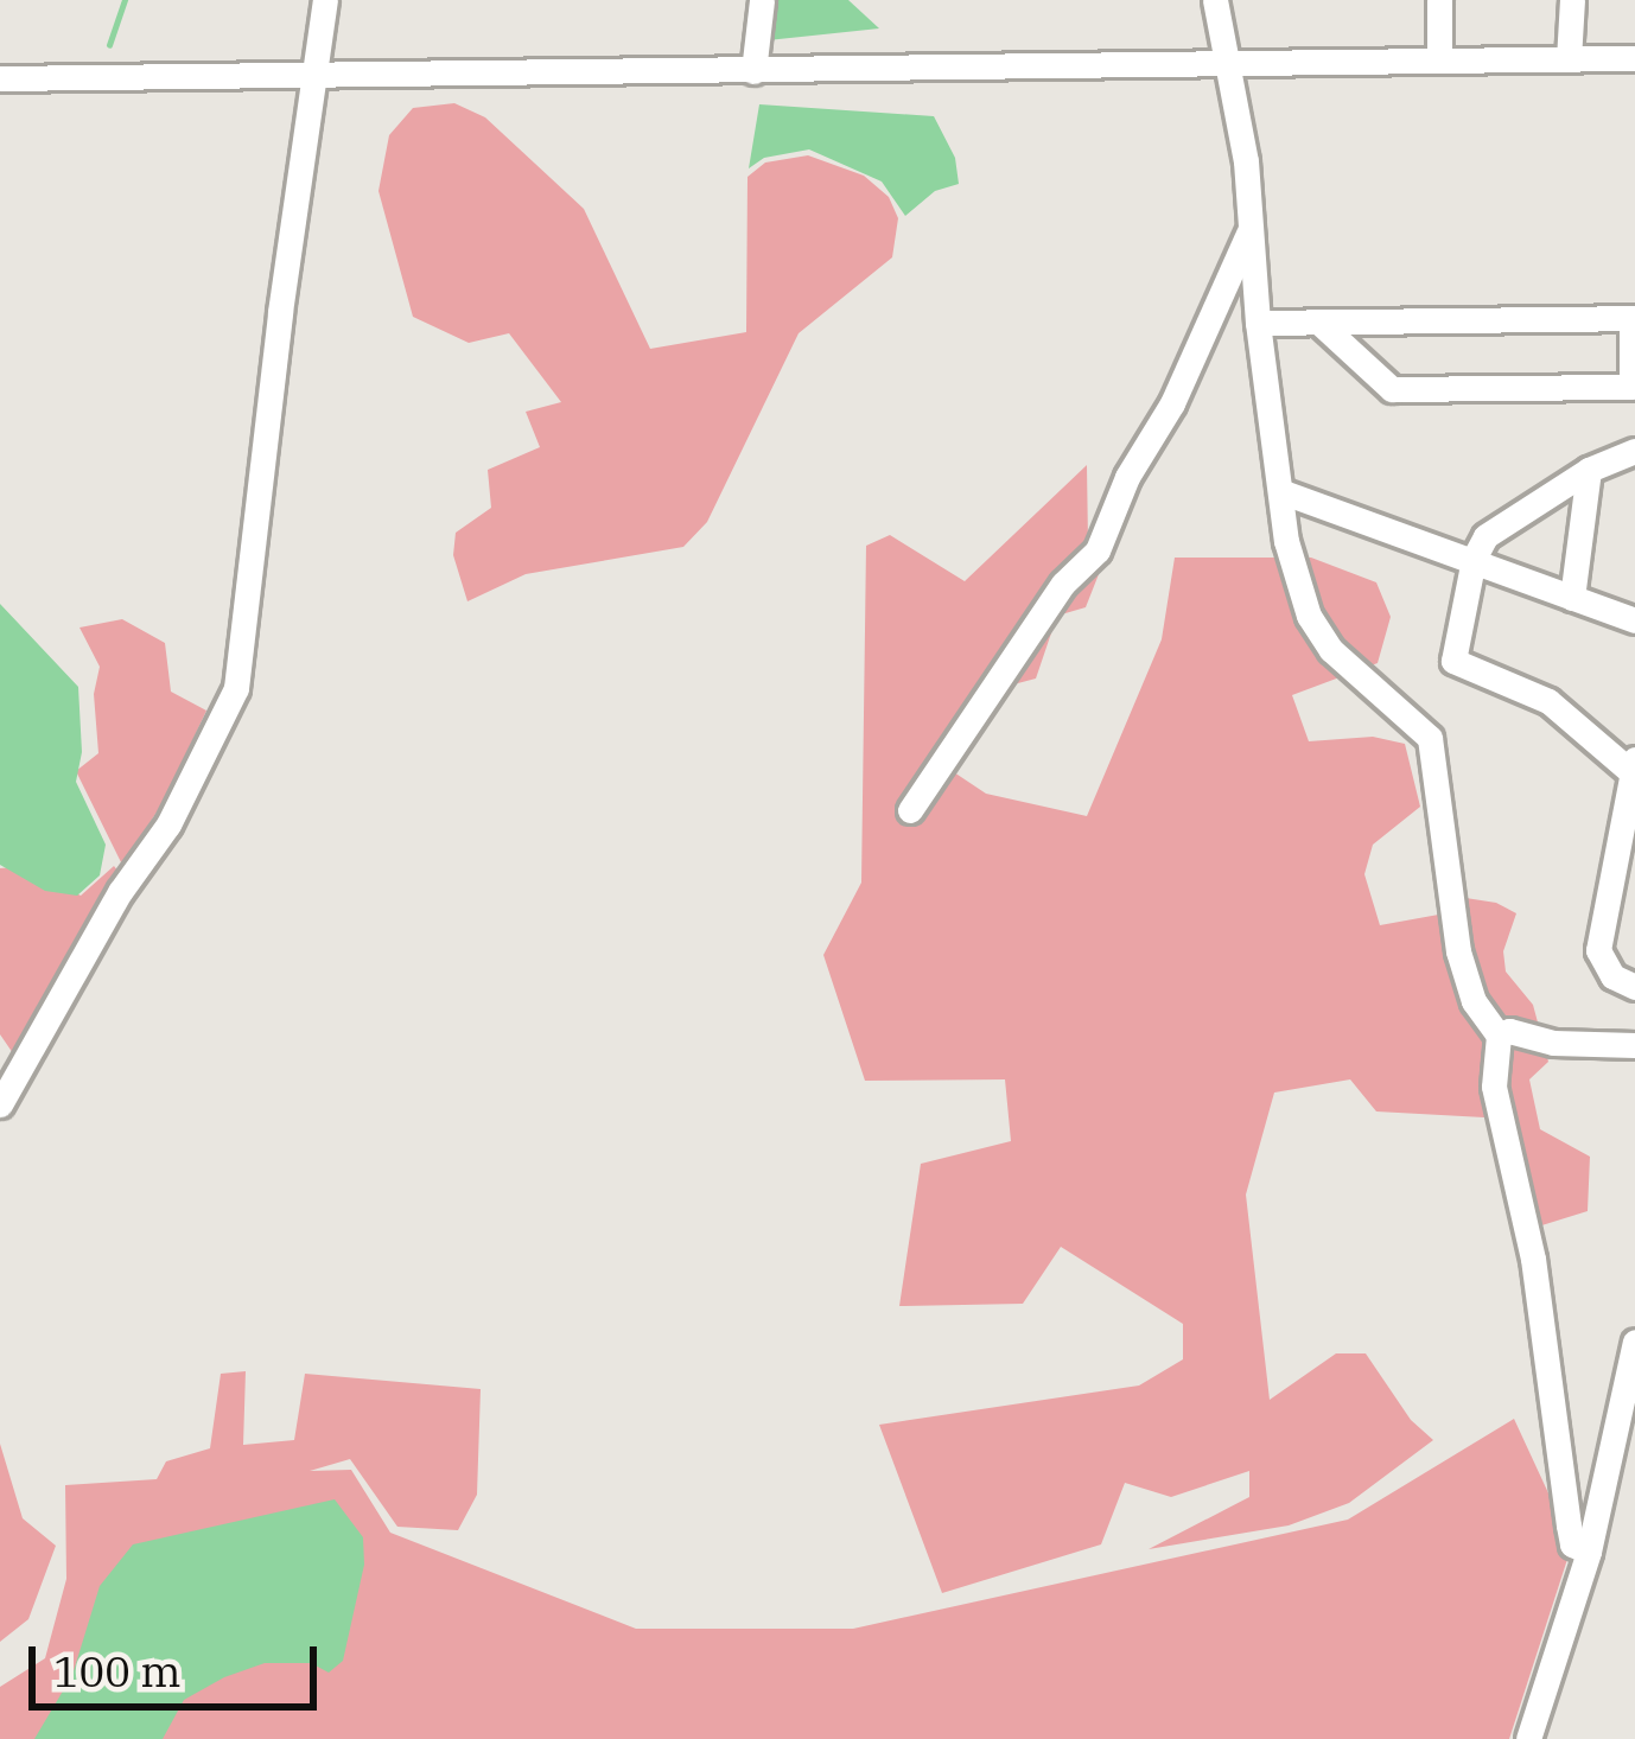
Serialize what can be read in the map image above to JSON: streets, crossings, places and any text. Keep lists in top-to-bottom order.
{
  "scale_bar": "100 m"
}
